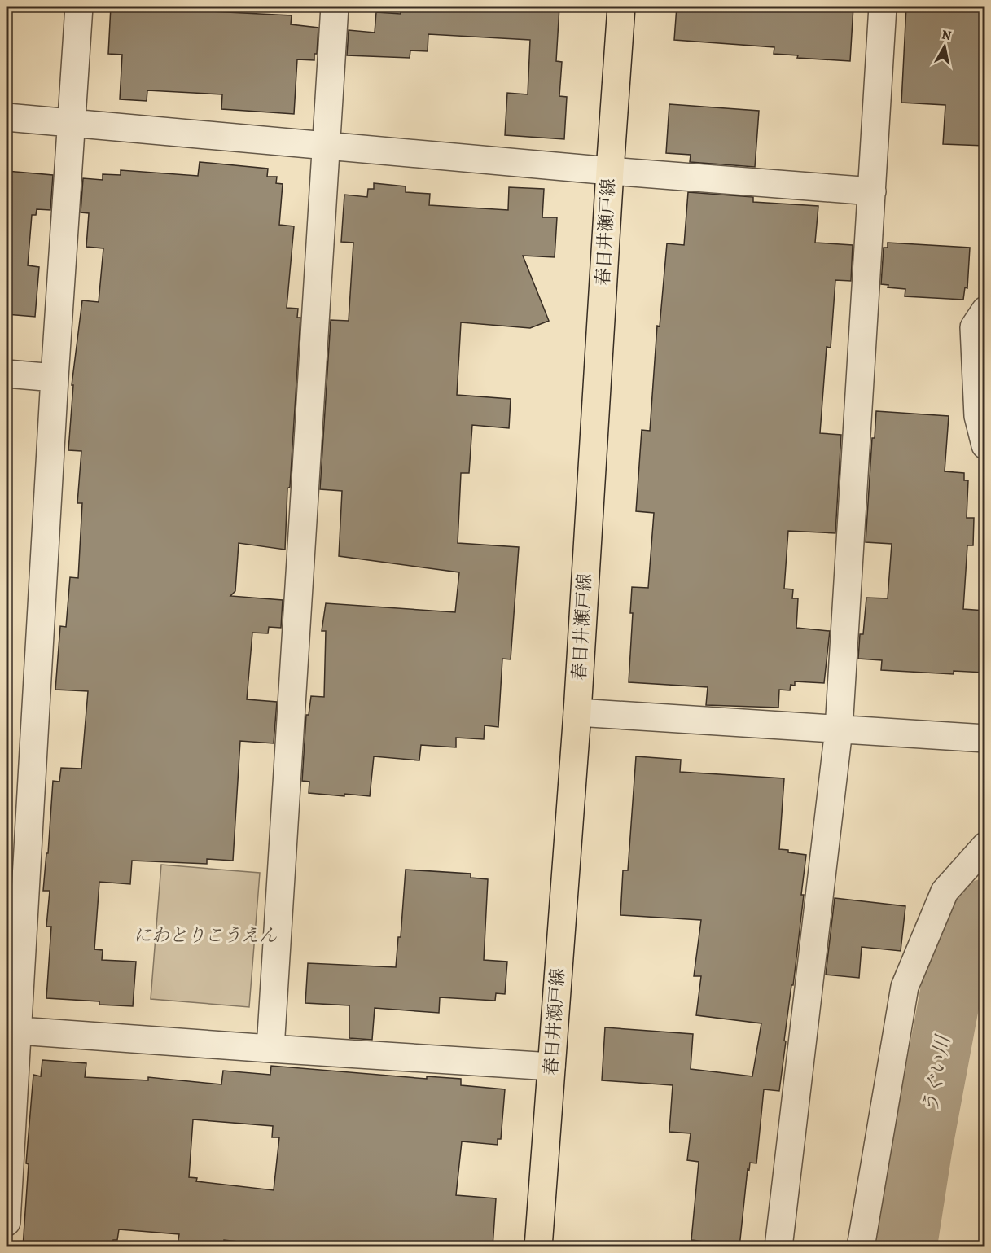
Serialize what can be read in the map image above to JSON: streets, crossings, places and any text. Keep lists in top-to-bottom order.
{
  "streets": {
    "main road": ["春日井瀬戸線"]
  },
  "water": ["うぐい川"],
  "parks": ["にわとりこうえん"],
  "north": "top"
}
